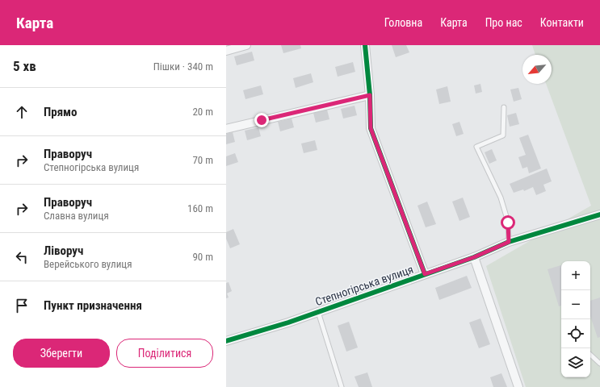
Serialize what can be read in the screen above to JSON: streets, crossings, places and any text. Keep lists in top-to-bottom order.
{
  "streets": {
    "street": ["Степногірська вулиця"]
  },
  "north": "bottom left",
  "page": {
    "header": "Карта",
    "nav": [
      "Головна",
      "Карта",
      "Про нас",
      "Контакти"
    ],
    "heading": ["5 хв", "Пішки · 340 m"],
    "list": [
      ["Прямо", "20 m"],
      ["Праворуч", "Степногірська вулиця", "70 m"],
      ["Праворуч", "Славна вулиця", "160 m"],
      ["Ліворуч", "Верейського вулиця", "90 m"],
      "Пункт призначення"
    ],
    "map_buttons": ["+", "−"],
    "buttons": ["Зберегти", "Поділитися"]
  }
}
